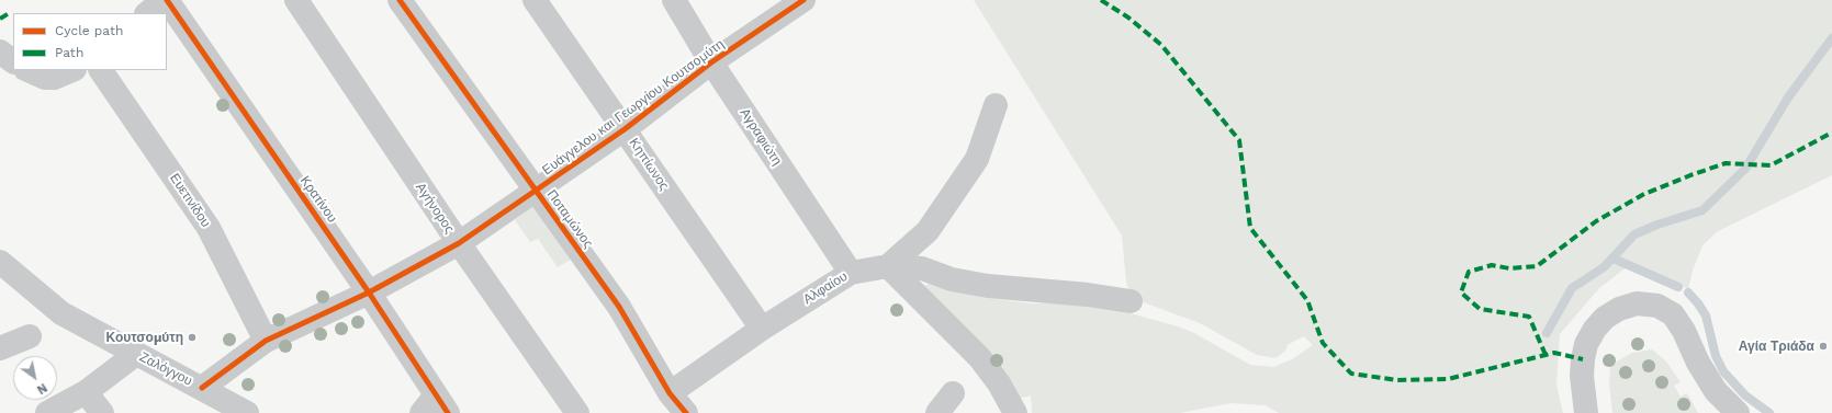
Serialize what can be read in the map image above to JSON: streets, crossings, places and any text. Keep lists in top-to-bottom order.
{
  "streets": {
    "street": [
      "Ευάγγελου και Γεωργίου Κουτσομύτη",
      "Αγραφιώτη",
      "Κηπίωνος",
      "Κρατίνου",
      "Ευετινίδου",
      "Αγήνορος",
      "Ποταμώνος",
      "Αλφαίου",
      "Ζαλόγγου"
    ]
  },
  "crossings": [
    ["Ευάγγελου και Γεωργίου Κουτσομύτη", "Αγραφιώτη"],
    ["Ευάγγελου και Γεωργίου Κουτσομύτη", "Κηπίωνος"],
    ["Ευάγγελου και Γεωργίου Κουτσομύτη", "Κρατίνου"],
    ["Ευάγγελου και Γεωργίου Κουτσομύτη", "Ευετινίδου"],
    ["Ευάγγελου και Γεωργίου Κουτσομύτη", "Αγήνορος"],
    ["Ευάγγελου και Γεωργίου Κουτσομύτη", "Ποταμώνος"],
    ["Ευάγγελου και Γεωργίου Κουτσομύτη", "Ζαλόγγου"],
    ["Αγραφιώτη", "Αλφαίου"],
    ["Κηπίωνος", "Αλφαίου"],
    ["Ποταμώνος", "Αλφαίου"]
  ],
  "places": ["Κουτσομύτη", "Αγία Τριάδα"],
  "legend": ["Cycle path", "Path"],
  "north": "bottom right"
}
